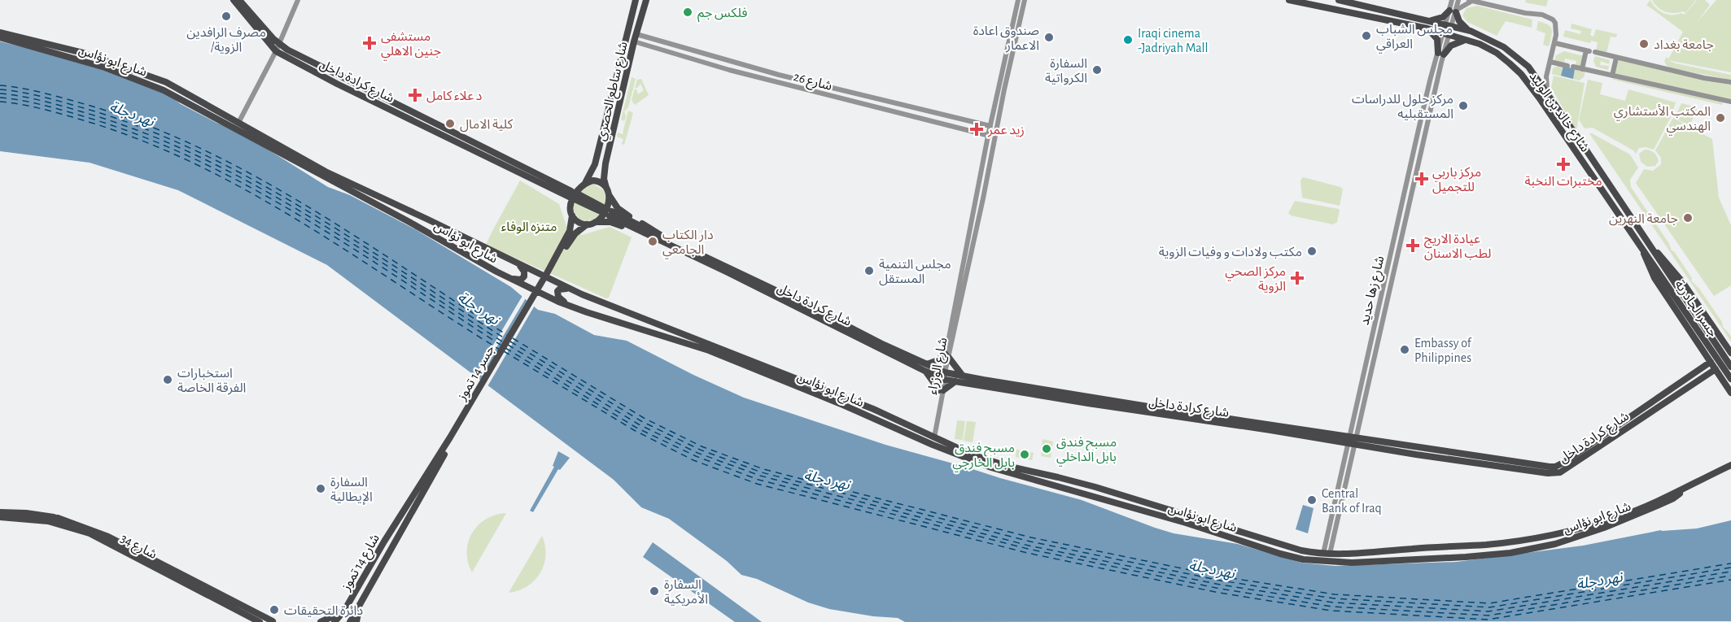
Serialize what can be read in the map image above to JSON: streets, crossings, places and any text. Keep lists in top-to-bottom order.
{
  "streets": {
    "main road": [
      "شارع ابو نؤاس",
      "شارع كرادة داخل",
      "شارع ساطع الحصري",
      "شارع خالد بن الوليد",
      "جسر الجادرية",
      "جسر 14 تموز",
      "شارع 34",
      "شارع 14 تموز"
    ],
    "street": ["شارع 26", "شارع زها حديد", "شارع الوزراء"]
  },
  "crossings": [
    ["شارع ابو نؤاس", "شارع زها حديد"],
    ["شارع ابو نؤاس", "شارع الوزراء"],
    ["شارع كرادة داخل", "شارع زها حديد"],
    ["شارع كرادة داخل", "شارع الوزراء"],
    ["شارع 26", "شارع ساطع الحصري"],
    ["شارع 26", "شارع الوزراء"],
    ["شارع ساطع الحصري", "جسر 14 تموز"],
    ["شارع خالد بن الوليد", "شارع زها حديد"],
    ["جسر 14 تموز", "شارع 14 تموز"]
  ],
  "water": ["نهر دجلة"],
  "parks": ["متنزه الوفاء"],
  "places": {
    "other": [
      "فلكس جم",
      "مصرف الرافدين /الزوية",
      "مجلس الشباب العراقي",
      "صندوق اعادة الاعمار",
      "Iraqi cinema -Jadriyah Mall",
      "جامعة بغداد",
      "السفارة الكرواتية",
      "مركز حلول للدراسات المستقبليه",
      "المكتب الأستشاري الهندسي",
      "كلية الامال",
      "جامعة النهرين",
      "دار الكتاب الجامعي",
      "مكتب ولادات و وفيات الزوية",
      "مجلس التنمية المستقل",
      "Embassy of Philippines",
      "استخبارات الفرقة الخاصة",
      "مسبح فندق بابل الداخلي",
      "مسبح فندق بابل الخارجي",
      "السفارة الإيطالية",
      "Central Bank of Iraq",
      "السفارة الأمريكية",
      "دائرة التحقيقات"
    ],
    "health": [
      "مستشفى جنين الاهلي",
      "د علاء كامل",
      "زيد عمر",
      "مختبرات النخبة",
      "مركز باربي للتجميل",
      "عيادة الاريج لطب الاسنان",
      "مركز الصحي الزوية"
    ]
  }
}
